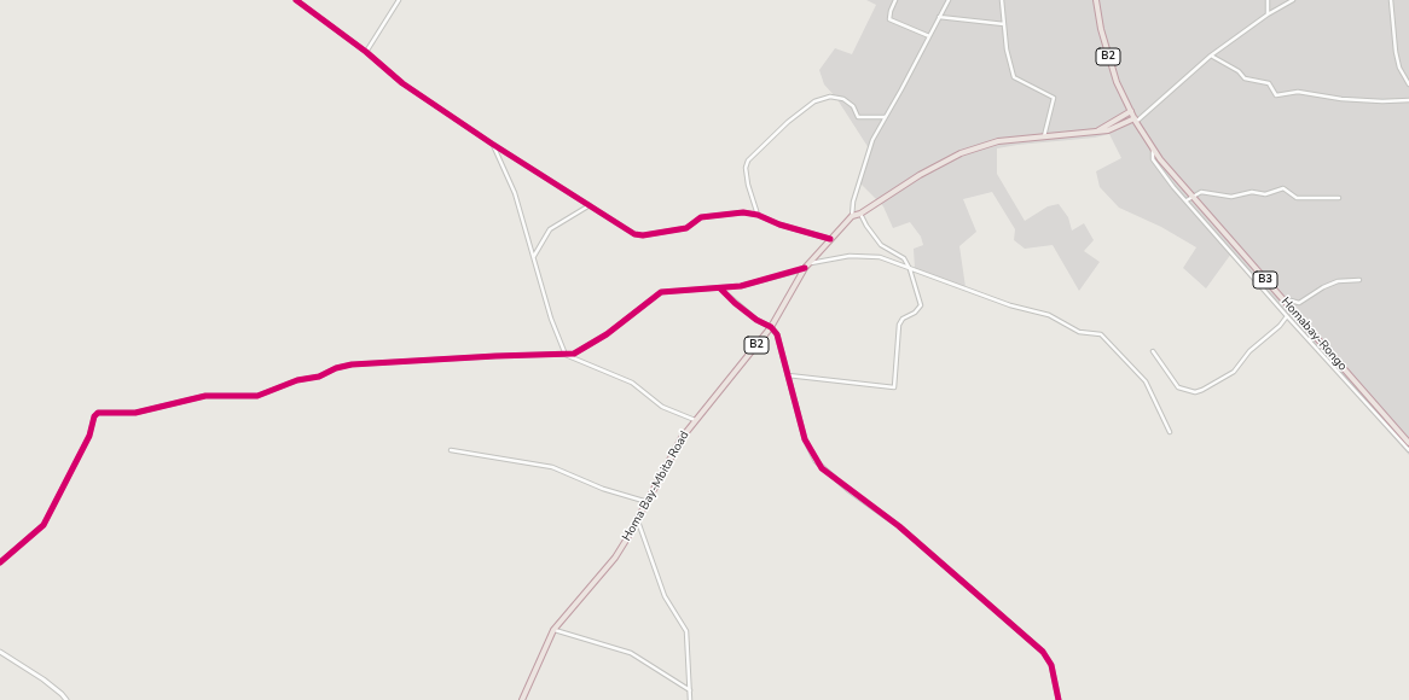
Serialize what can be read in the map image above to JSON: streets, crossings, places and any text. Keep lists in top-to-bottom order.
{
  "streets": {
    "highway": [
      "B2",
      "B3",
      "Homabay-Rongo",
      "Homa Bay-Mbita Road"
    ]
  },
  "crossings": [
    ["B2", "Homabay-Rongo"],
    ["B2", "Homa Bay-Mbita Road"],
    ["Homabay-Rongo", "Homa Bay-Mbita Road"]
  ]
}
